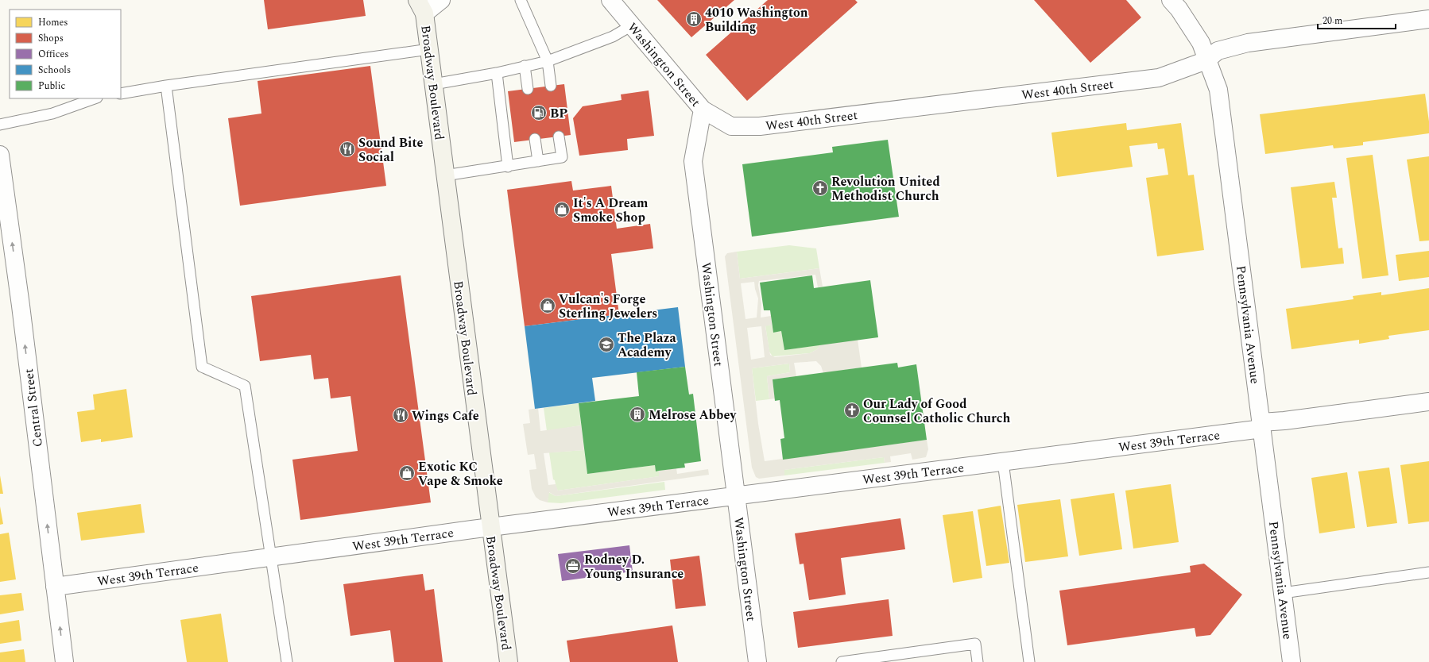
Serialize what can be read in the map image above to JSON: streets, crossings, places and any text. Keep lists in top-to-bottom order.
{
  "streets": {
    "main road": ["Broadway Boulevard"],
    "street": [
      "Washington Street",
      "West 40th Street",
      "Pennsylvania Avenue",
      "Central Street",
      "West 39th Terrace"
    ]
  },
  "crossings": [
    ["Washington Street", "West 40th Street"],
    ["Washington Street", "West 39th Terrace"],
    ["Broadway Boulevard", "West 39th Terrace"],
    ["West 40th Street", "Pennsylvania Avenue"],
    ["Pennsylvania Avenue", "West 39th Terrace"],
    ["Central Street", "West 39th Terrace"]
  ],
  "one_way": ["Central Street"],
  "places": {
    "building": ["4010 Washington Building", "Melrose Abbey"],
    "fuel station": ["BP"],
    "restaurant": ["Sound Bite Social", "Wings Cafe"],
    "church": ["Revolution United Methodist Church", "Our Lady of Good Counsel Catholic Church"],
    "shop": ["It's A Dream Smoke Shop", "Vulcan's Forge Sterling Jewelers", "Exotic KC Vape & Smoke"],
    "school or university": ["The Plaza Academy"],
    "office": ["Rodney D. Young Insurance"]
  },
  "legend": [
    "Homes",
    "Shops",
    "Offices",
    "Schools",
    "Public"
  ],
  "scale_bar": "20 m"
}
